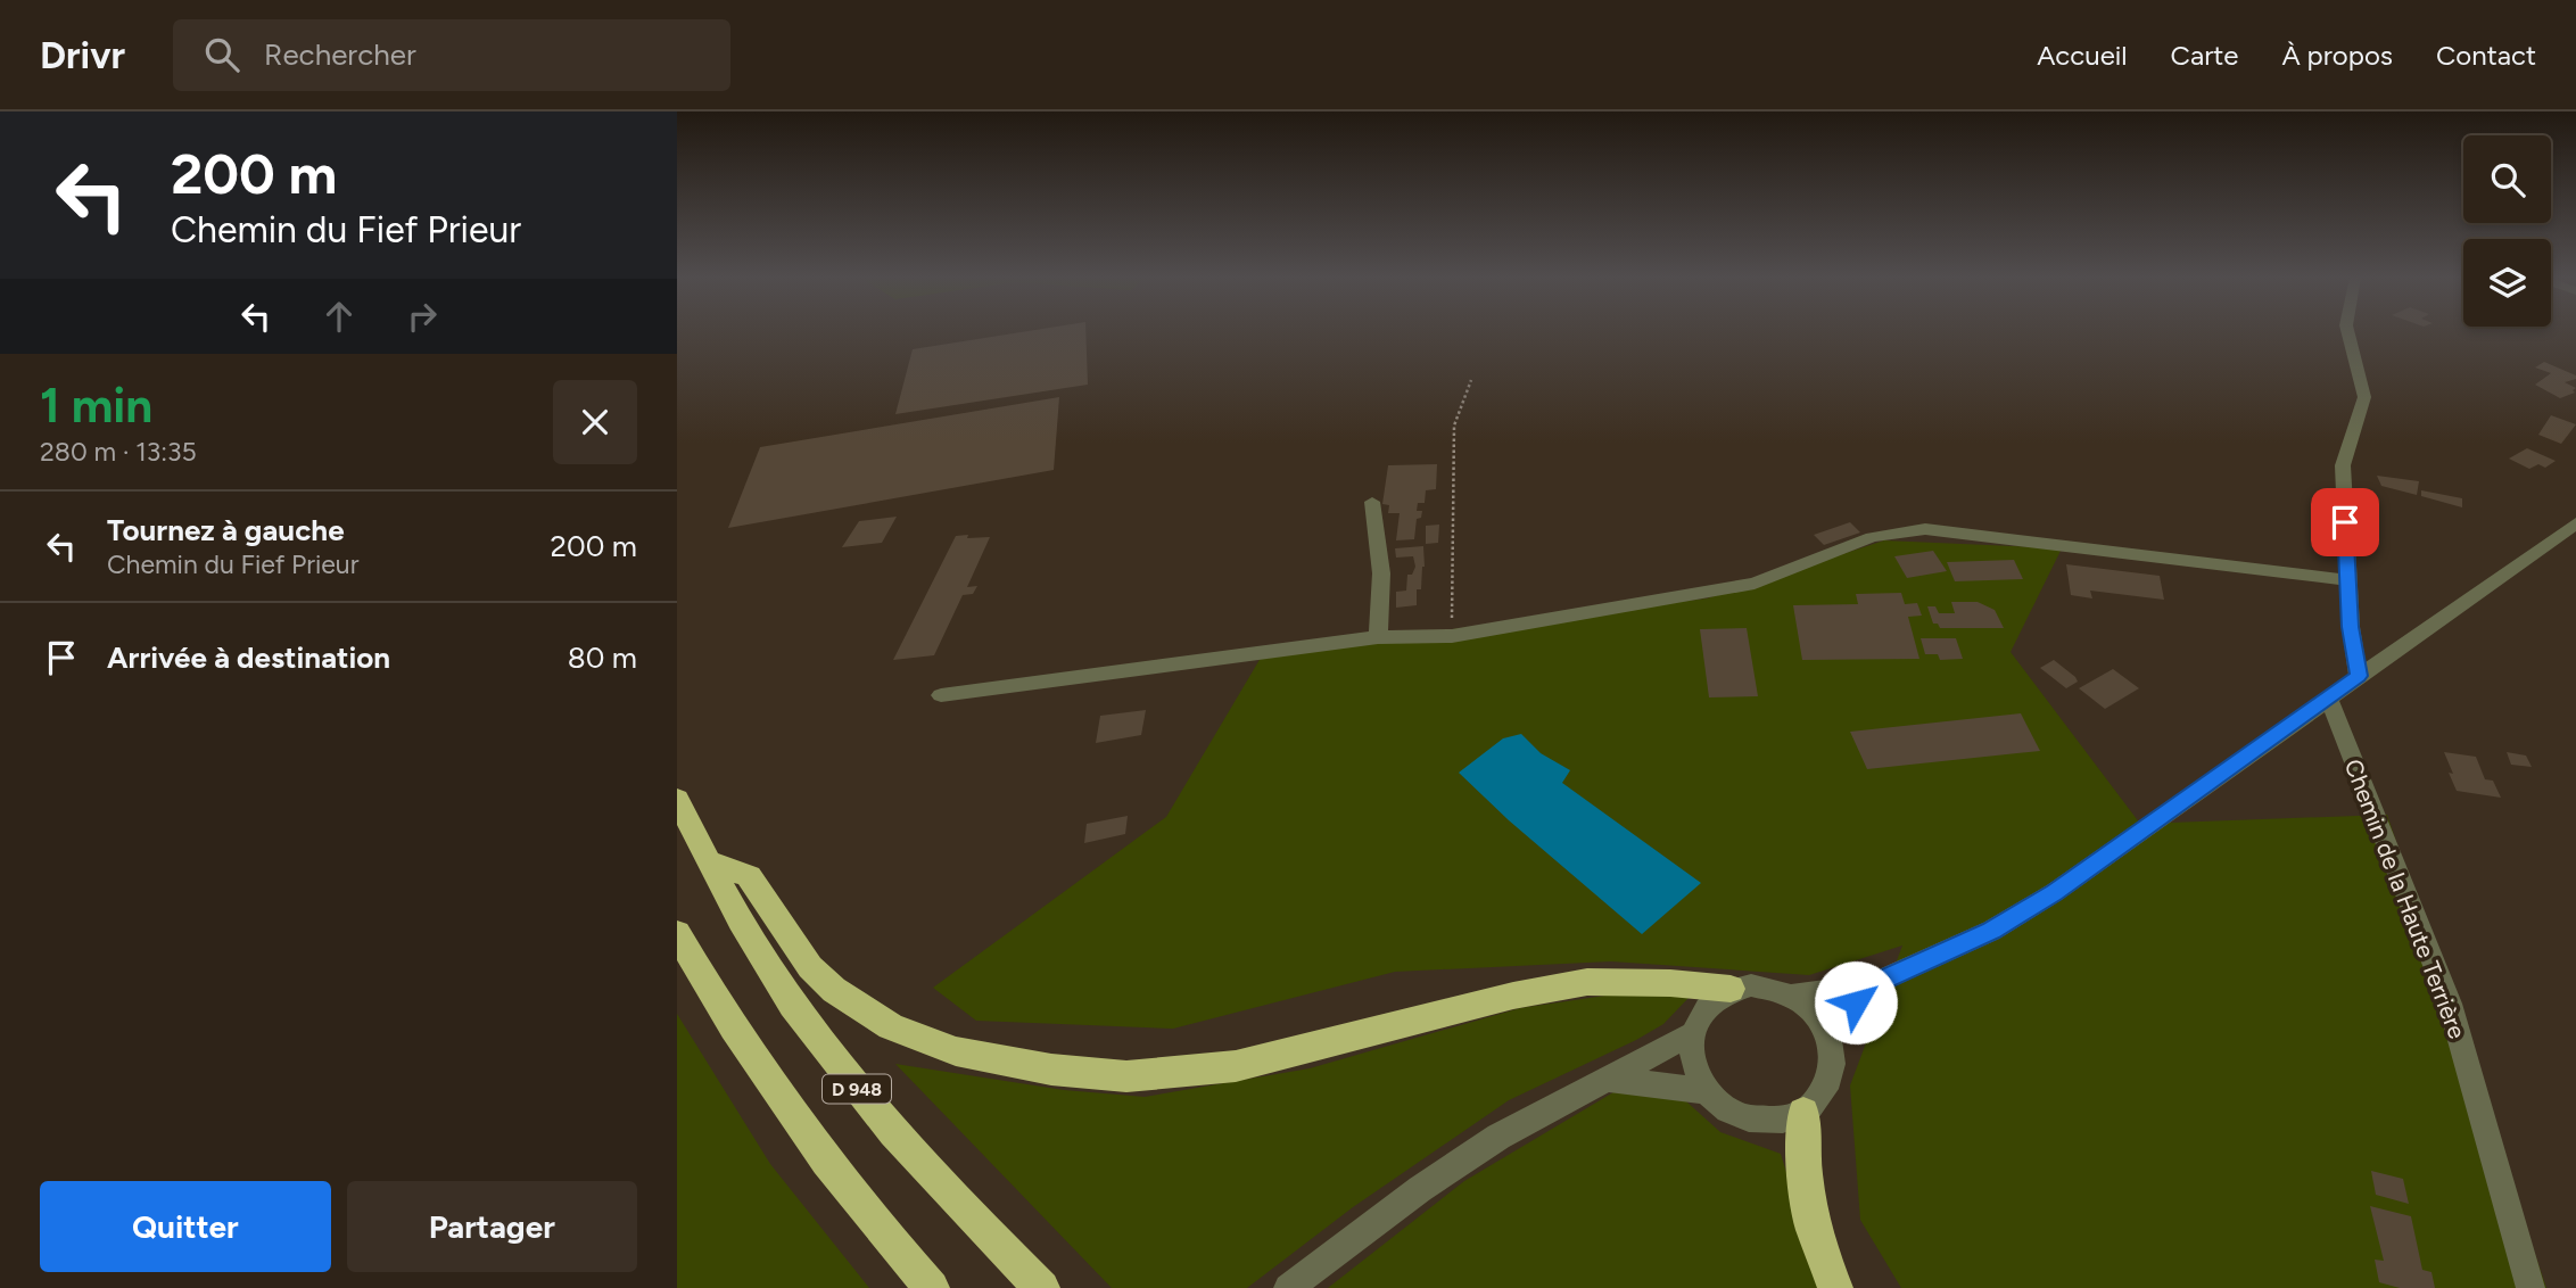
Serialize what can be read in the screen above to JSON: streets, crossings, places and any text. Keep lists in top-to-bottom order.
{
  "streets": {
    "highway": ["D 948"],
    "street": ["Chemin de la Haute Terrière"]
  },
  "page": {
    "header": "Drivr",
    "search": "Rechercher",
    "nav": [
      "Accueil",
      "Carte",
      "À propos",
      "Contact"
    ],
    "turn": ["200 m", "Chemin du Fief Prieur"],
    "heading": ["1 min", "280 m · 13:35"],
    "list": [
      {
        "name": "Tournez à gauche",
        "note": "Chemin du Fief Prieur",
        "value": "200 m"
      },
      {
        "name": "Arrivée à destination",
        "value": "80 m"
      }
    ],
    "buttons": ["Quitter", "Partager"]
  }
}
